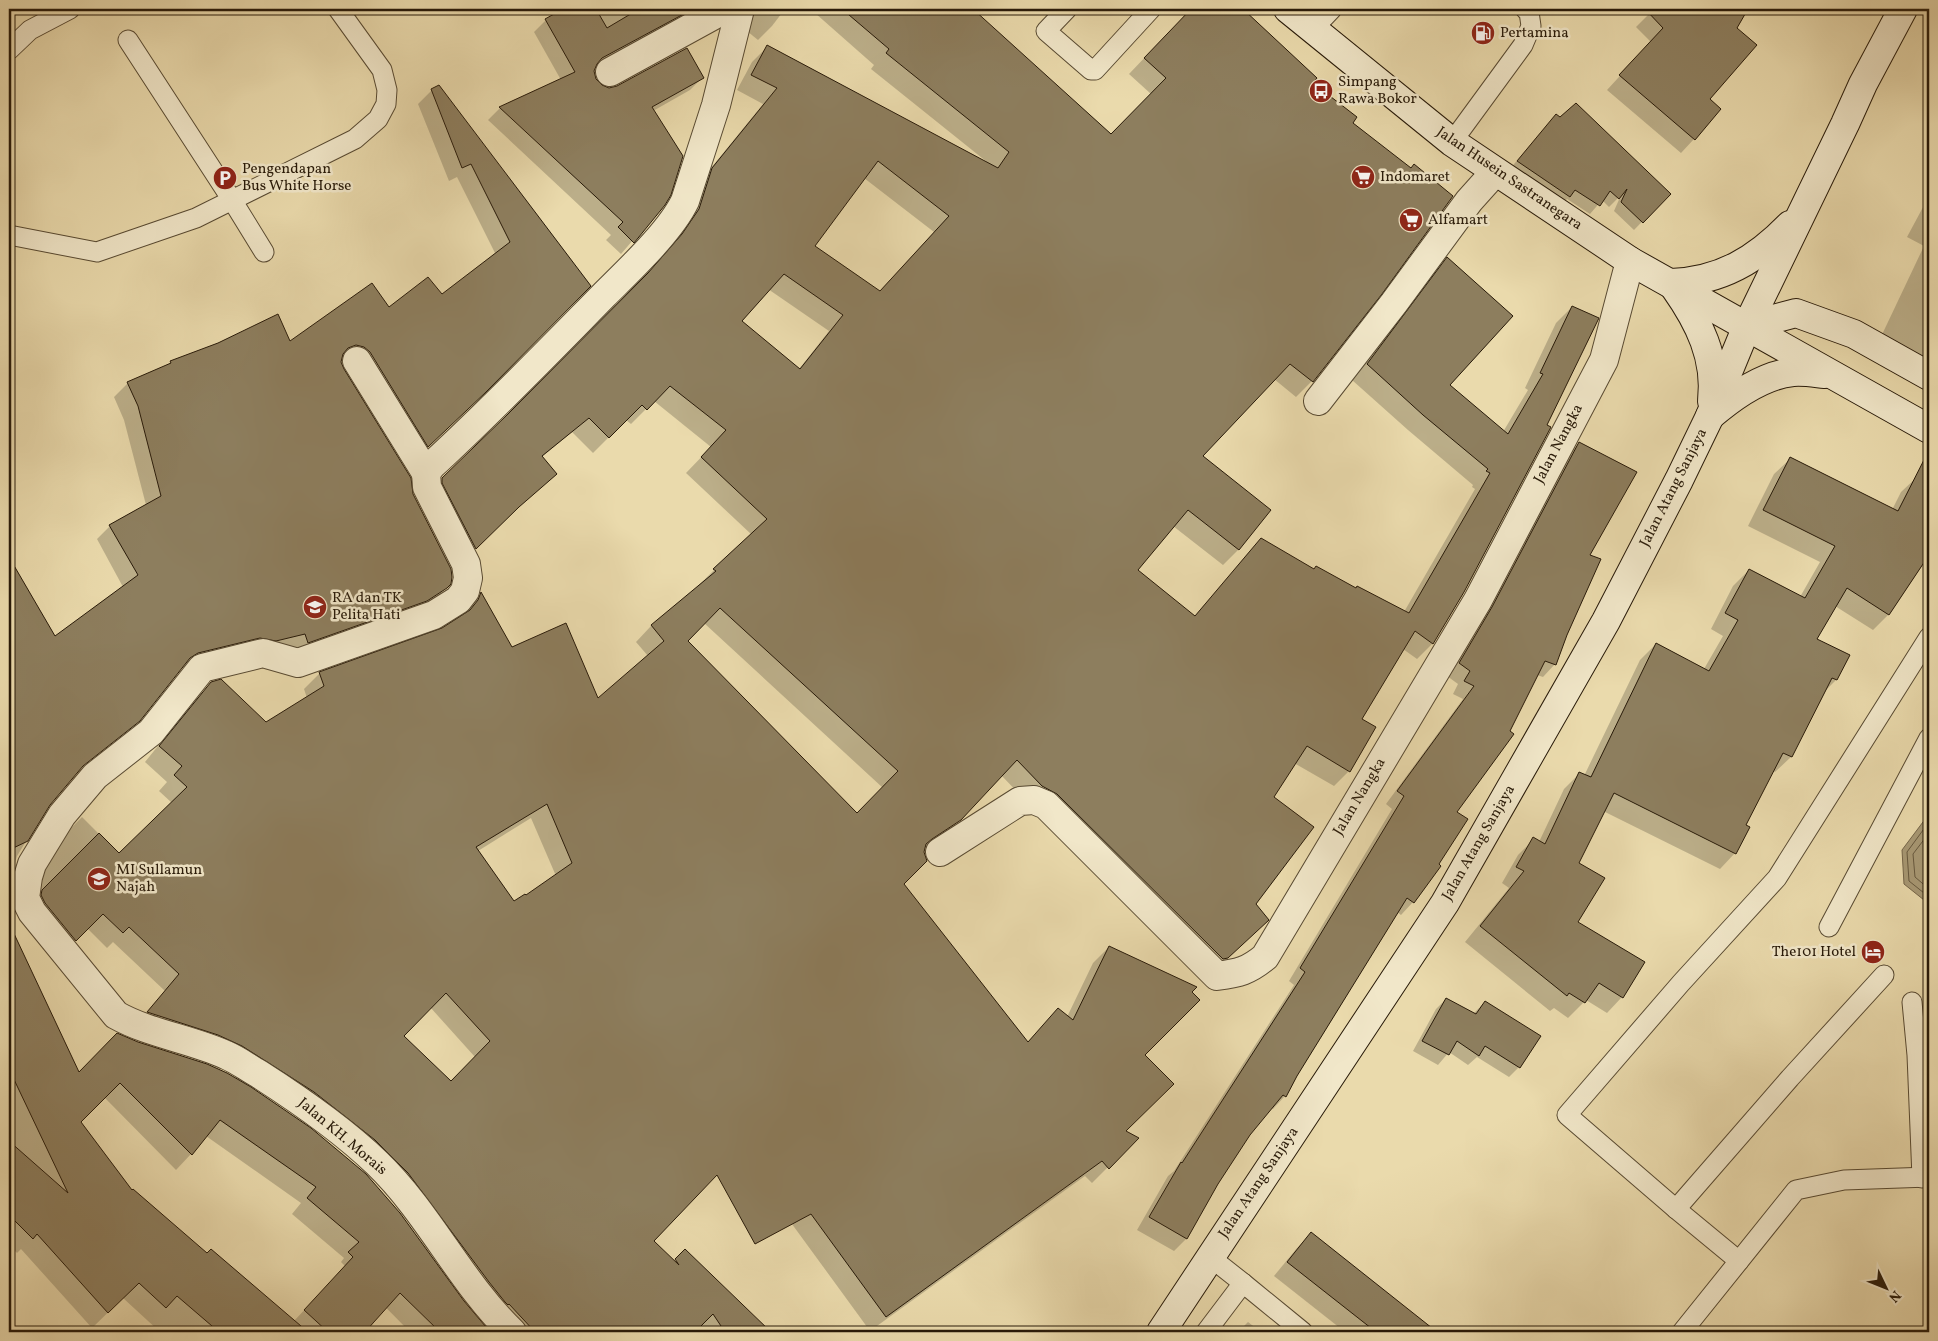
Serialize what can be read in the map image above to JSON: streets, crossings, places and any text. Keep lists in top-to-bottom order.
{
  "streets": {
    "street": [
      "Jalan Husein Sastranegara",
      "Jalan Nangka",
      "Jalan Atang Sanjaya",
      "Jalan KH. Morais"
    ]
  },
  "crossings": [
    ["Jalan Husein Sastranegara", "Jalan Nangka"],
    ["Jalan Husein Sastranegara", "Jalan Atang Sanjaya"]
  ],
  "places": {
    "fuel station": ["Pertamina"],
    "bus stop": ["Simpang Rawa Bokor"],
    "supermarket": ["Indomaret", "Alfamart"],
    "parking": ["Pengendapan Bus White Horse"],
    "school or university": ["RA dan TK Pelita Hati", "MI Sullamun Najah"],
    "hotel": ["The101 Hotel"]
  },
  "north": "bottom right"
}
